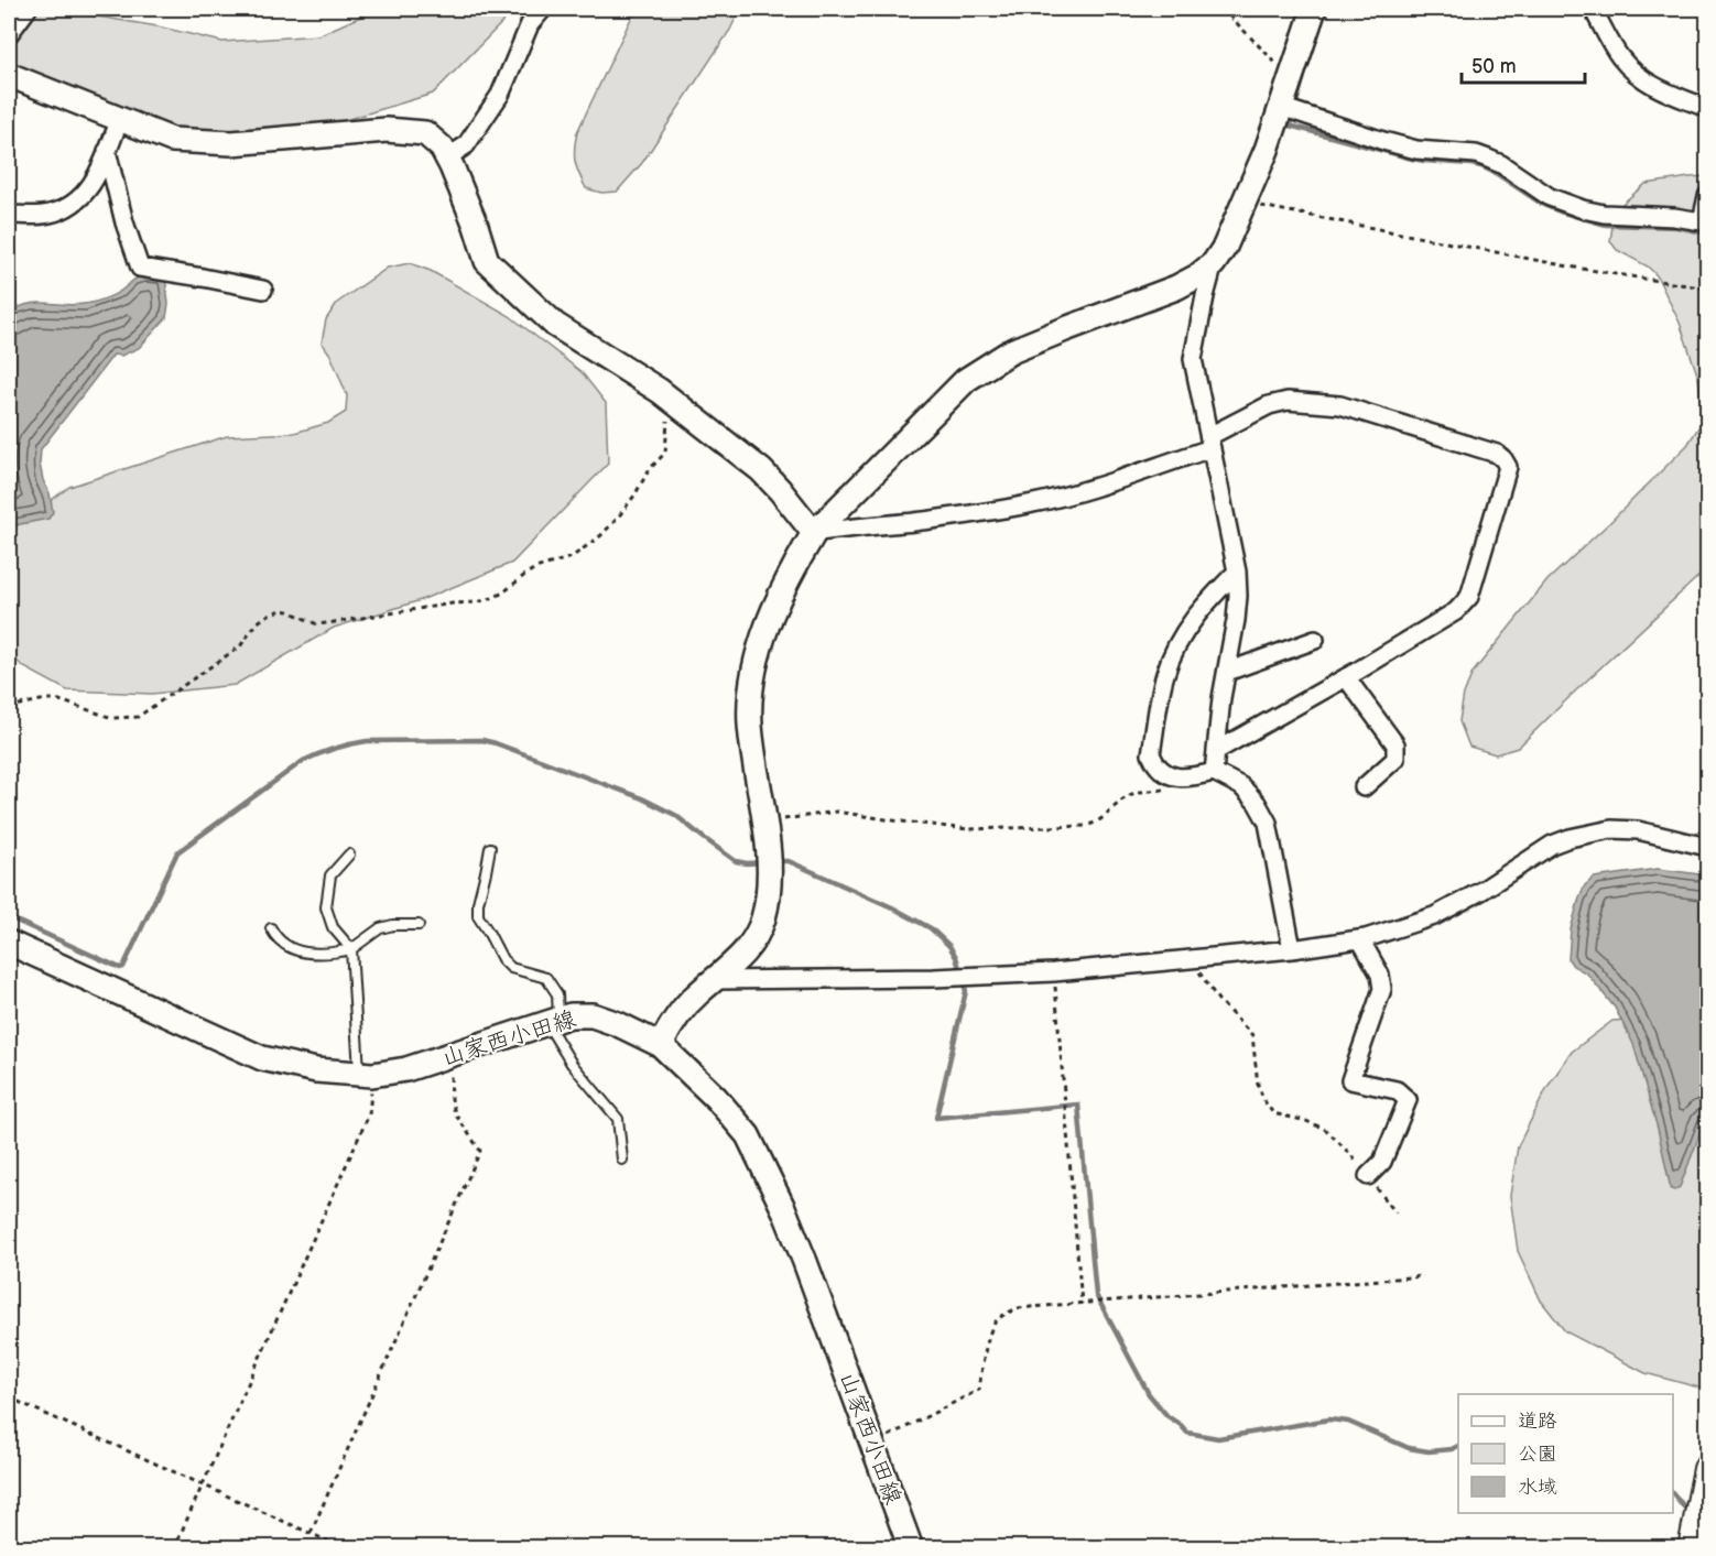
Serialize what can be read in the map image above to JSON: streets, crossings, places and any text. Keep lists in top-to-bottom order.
{
  "streets": {
    "street": ["山家西小田線"]
  },
  "legend": ["道路", "公園", "水域"],
  "scale_bar": "50 m"
}
